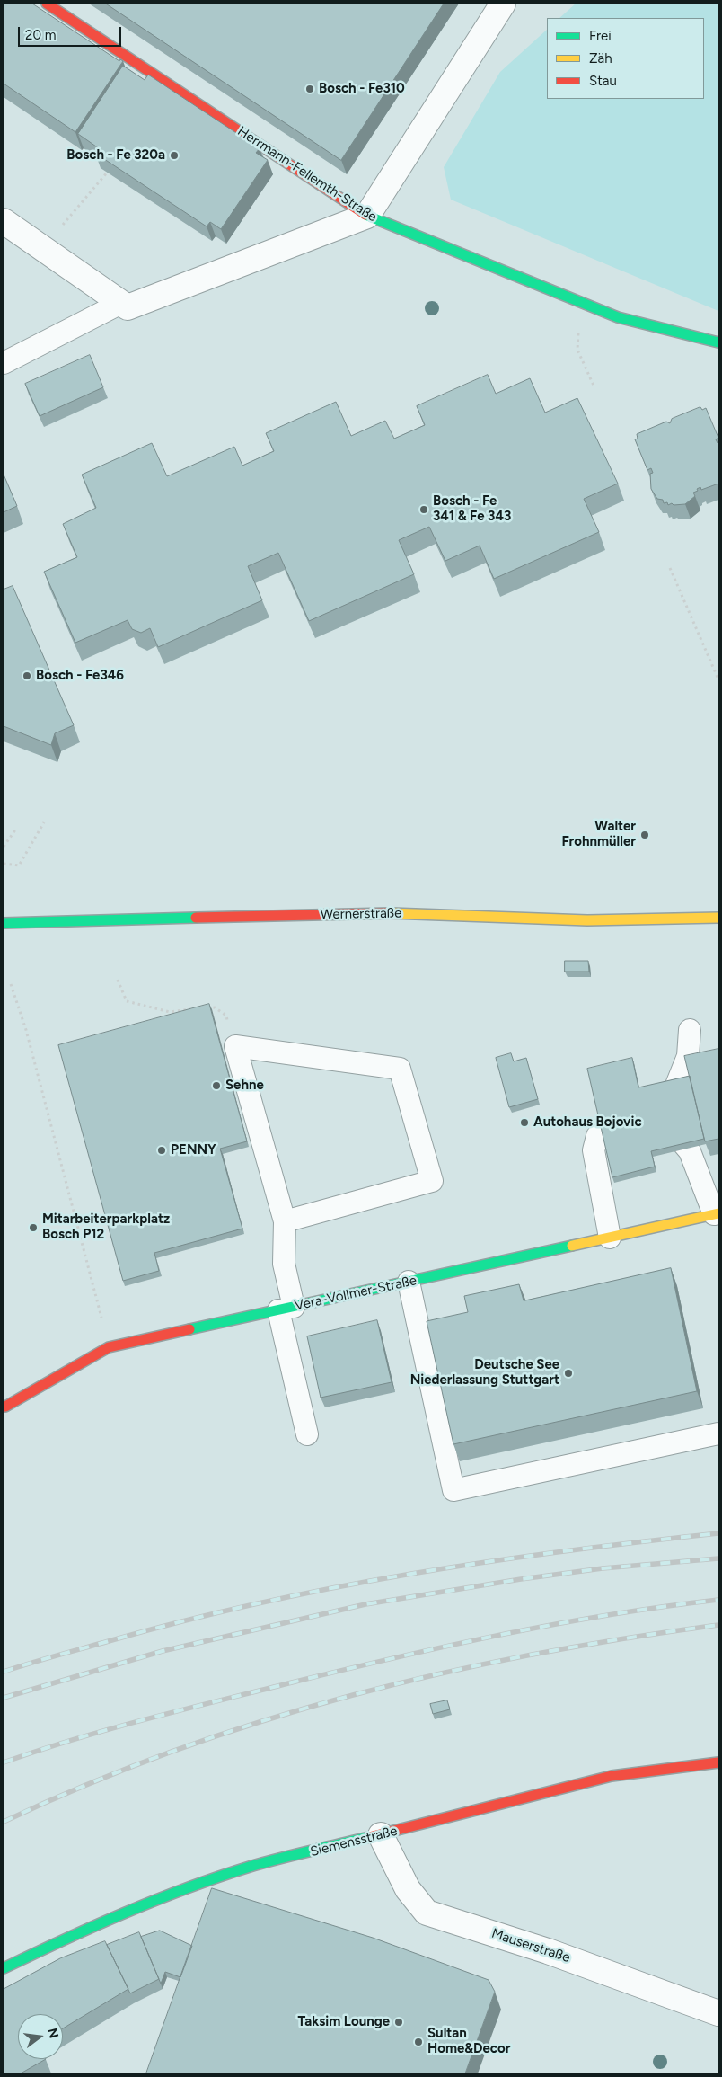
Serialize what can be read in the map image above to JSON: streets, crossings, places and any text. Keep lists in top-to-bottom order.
{
  "streets": {
    "street": [
      "Herrmann-Fellemth-Straße",
      "Wernerstraße",
      "Vera-Vollmer-Straße",
      "Siemensstraße",
      "Mauserstraße"
    ]
  },
  "crossings": [
    ["Siemensstraße", "Mauserstraße"]
  ],
  "places": [
    "Bosch - Fe310",
    "Bosch - Fe 320a",
    "Bosch - Fe 341 & Fe 343",
    "Bosch - Fe346",
    "Walter Frohnmüller",
    "Sehne",
    "Autohaus Bojovic",
    "PENNY",
    "Mitarbeiterparkplatz Bosch P12",
    "Deutsche See Niederlassung Stuttgart",
    "Taksim Lounge",
    "Sultan Home&Decor"
  ],
  "legend": ["Frei", "Zäh", "Stau"],
  "scale_bar": "20 m",
  "north": "right"
}
